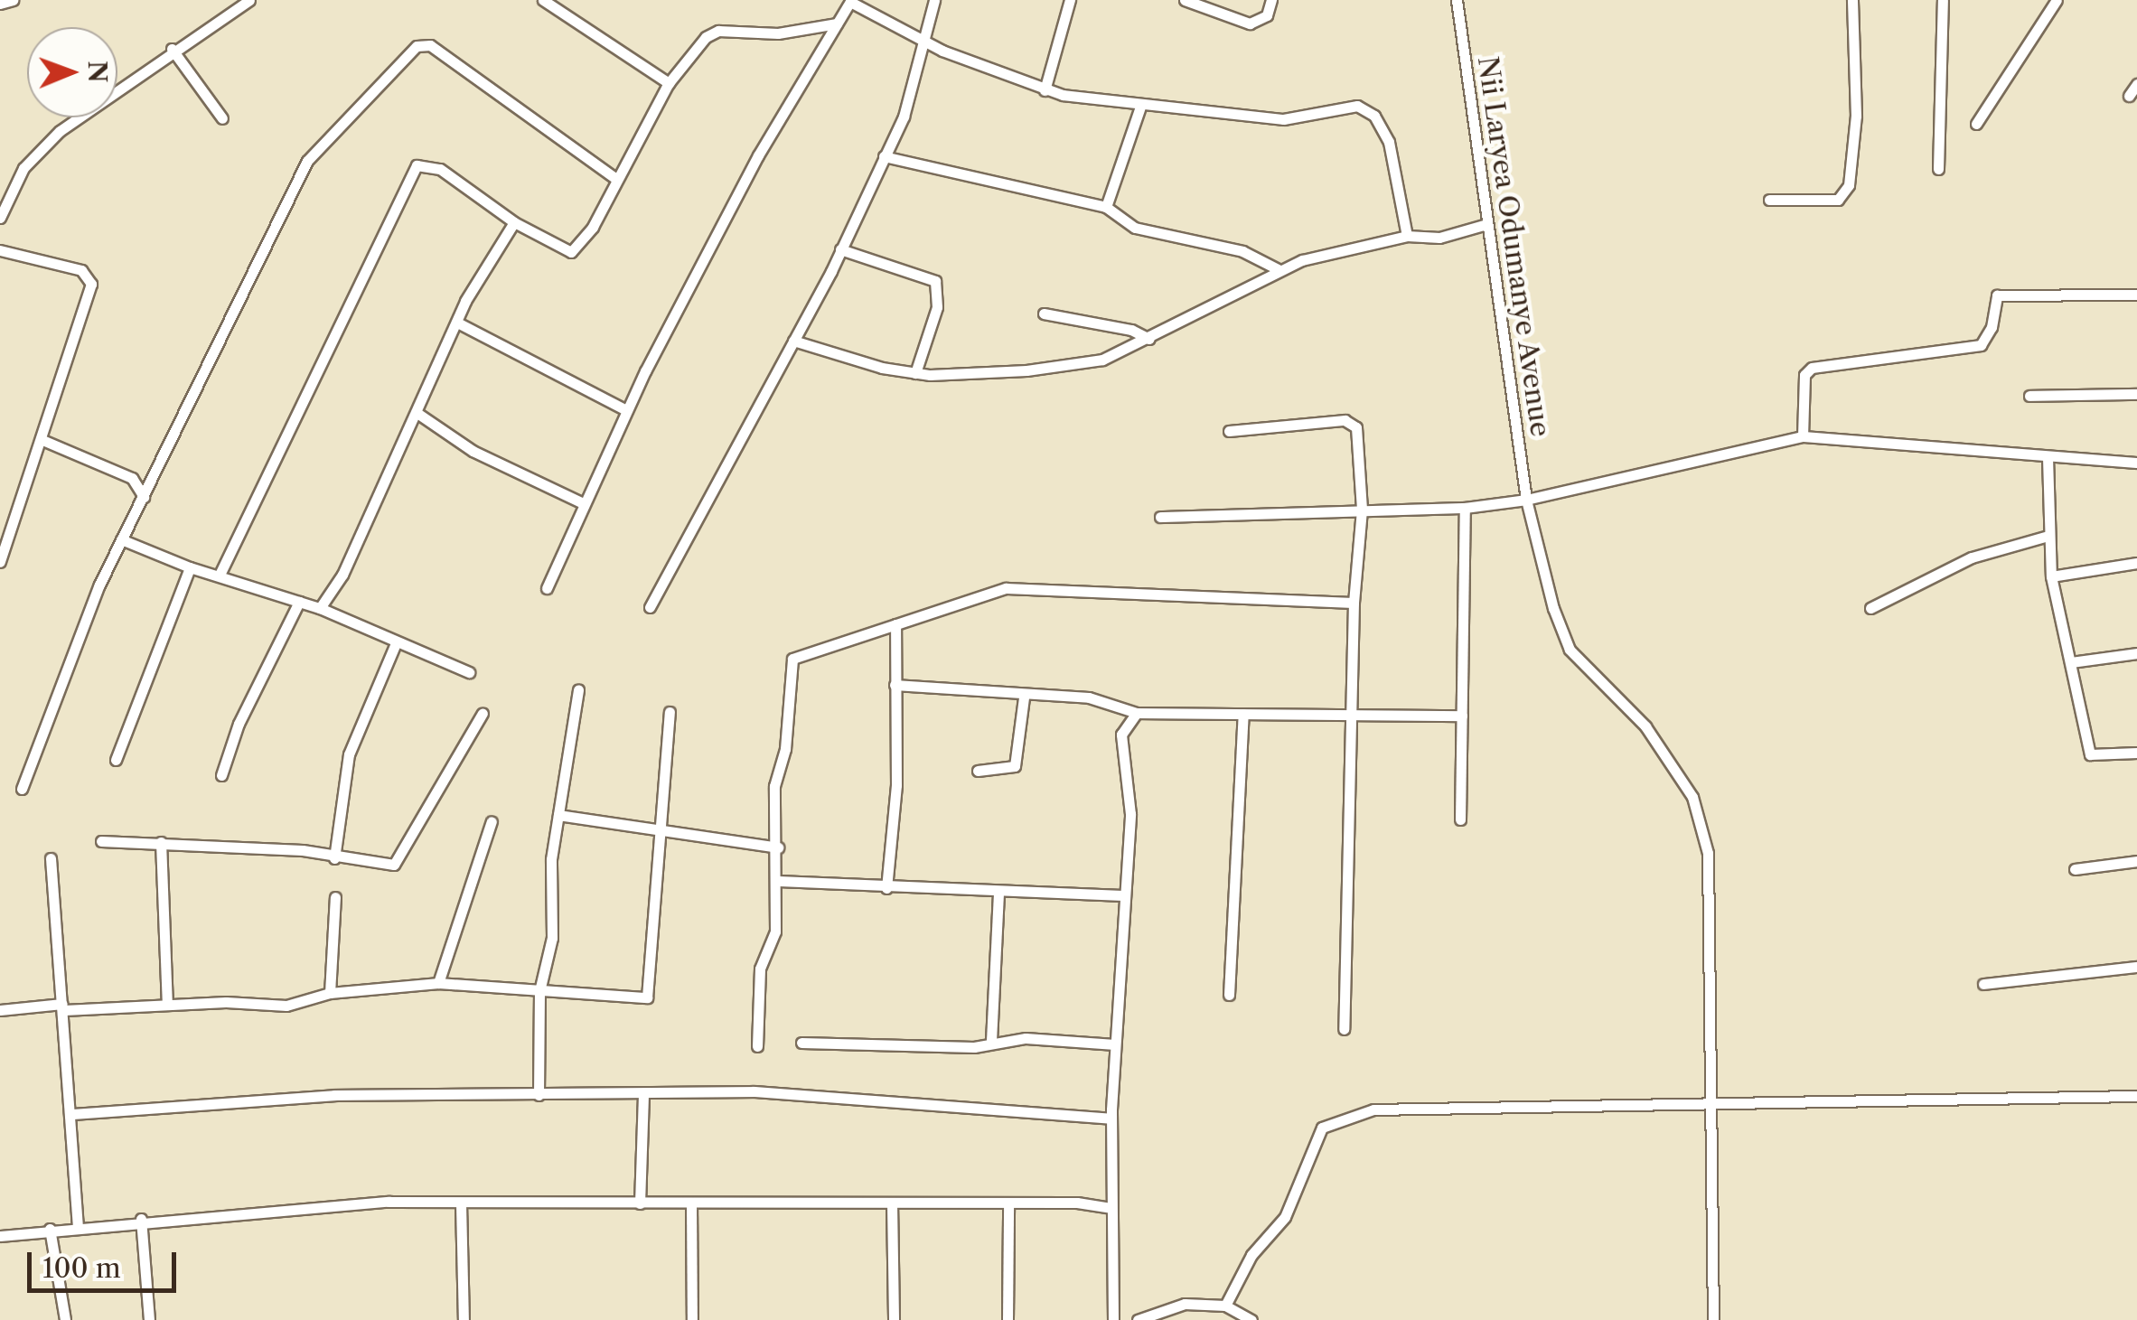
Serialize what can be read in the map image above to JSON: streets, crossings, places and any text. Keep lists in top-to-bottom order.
{
  "streets": {
    "street": ["Nii Laryea Odumanye Avenue"]
  },
  "scale_bar": "100 m",
  "north": "right"
}
